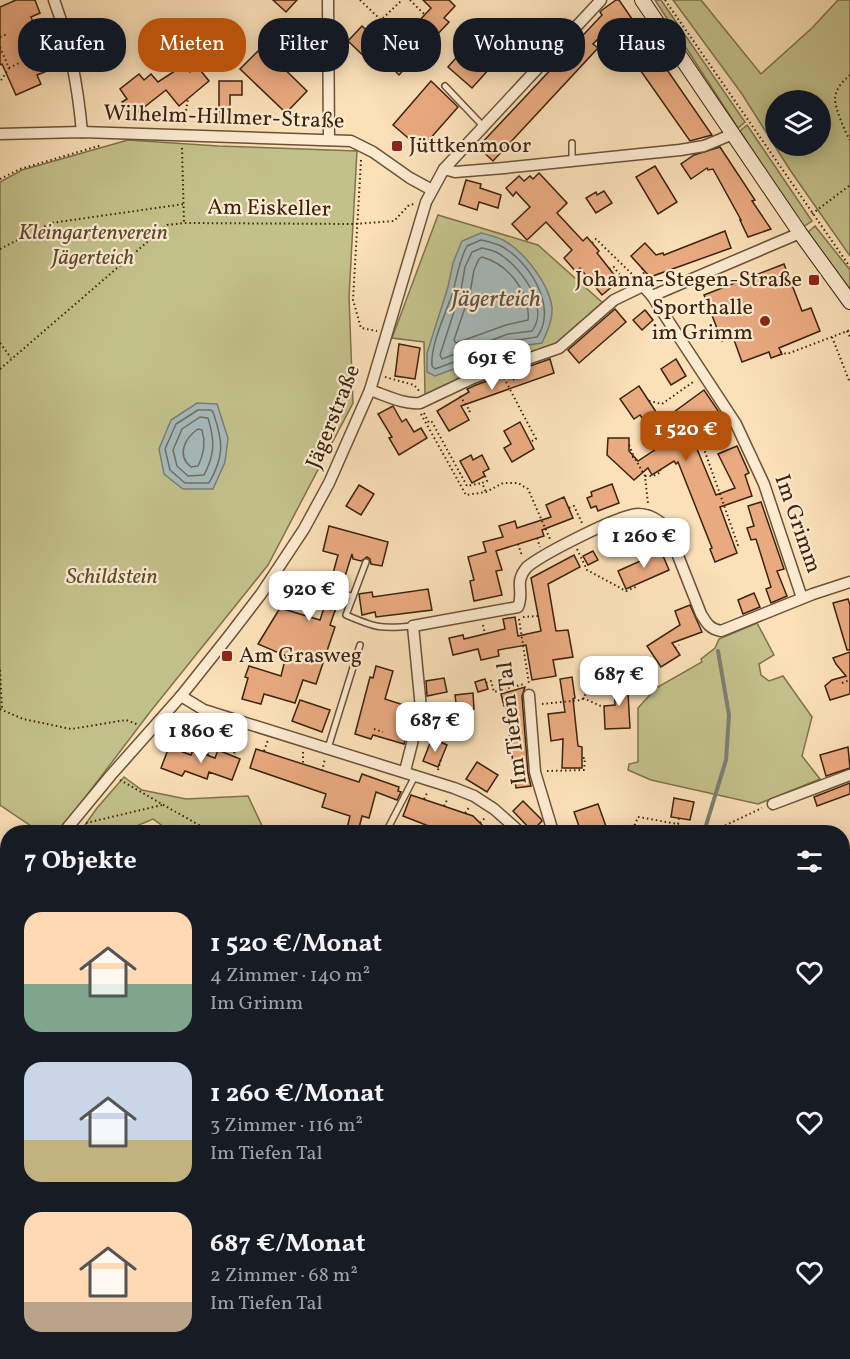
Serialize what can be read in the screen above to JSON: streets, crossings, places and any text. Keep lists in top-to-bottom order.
{
  "streets": {
    "street": [
      "Wilhelm-Hillmer-Straße",
      "Jägerstraße",
      "Im Grimm",
      "Im Tiefen Tal"
    ],
    "path": ["Am Eiskeller"]
  },
  "crossings": [
    ["Wilhelm-Hillmer-Straße", "Jägerstraße"],
    ["Am Eiskeller", "Jägerstraße"]
  ],
  "water": ["Jägerteich"],
  "parks": ["Kleingartenverein Jägerteich", "Schildstein"],
  "places": {
    "transit": ["Jüttkenmoor", "Johanna-Stegen-Straße", "Am Grasweg"],
    "other": ["Sporthalle im Grimm"]
  },
  "page": {
    "chip": [
      "Kaufen",
      "Mieten",
      "Filter",
      "Neu",
      "Wohnung",
      "Haus"
    ],
    "price": [
      "691 €",
      "1 520 €",
      "1 260 €",
      "920 €",
      "687 €",
      "687 €",
      "1 860 €"
    ],
    "heading": "7 Objekte",
    "list": [
      {
        "name": "1 520 €/Monat",
        "note": "4 Zimmer · 140 m² · Im Grimm"
      },
      {
        "name": "1 260 €/Monat",
        "note": "3 Zimmer · 116 m² · Im Tiefen Tal"
      },
      {
        "name": "687 €/Monat",
        "note": "2 Zimmer · 68 m² · Im Tiefen Tal"
      }
    ]
  }
}
